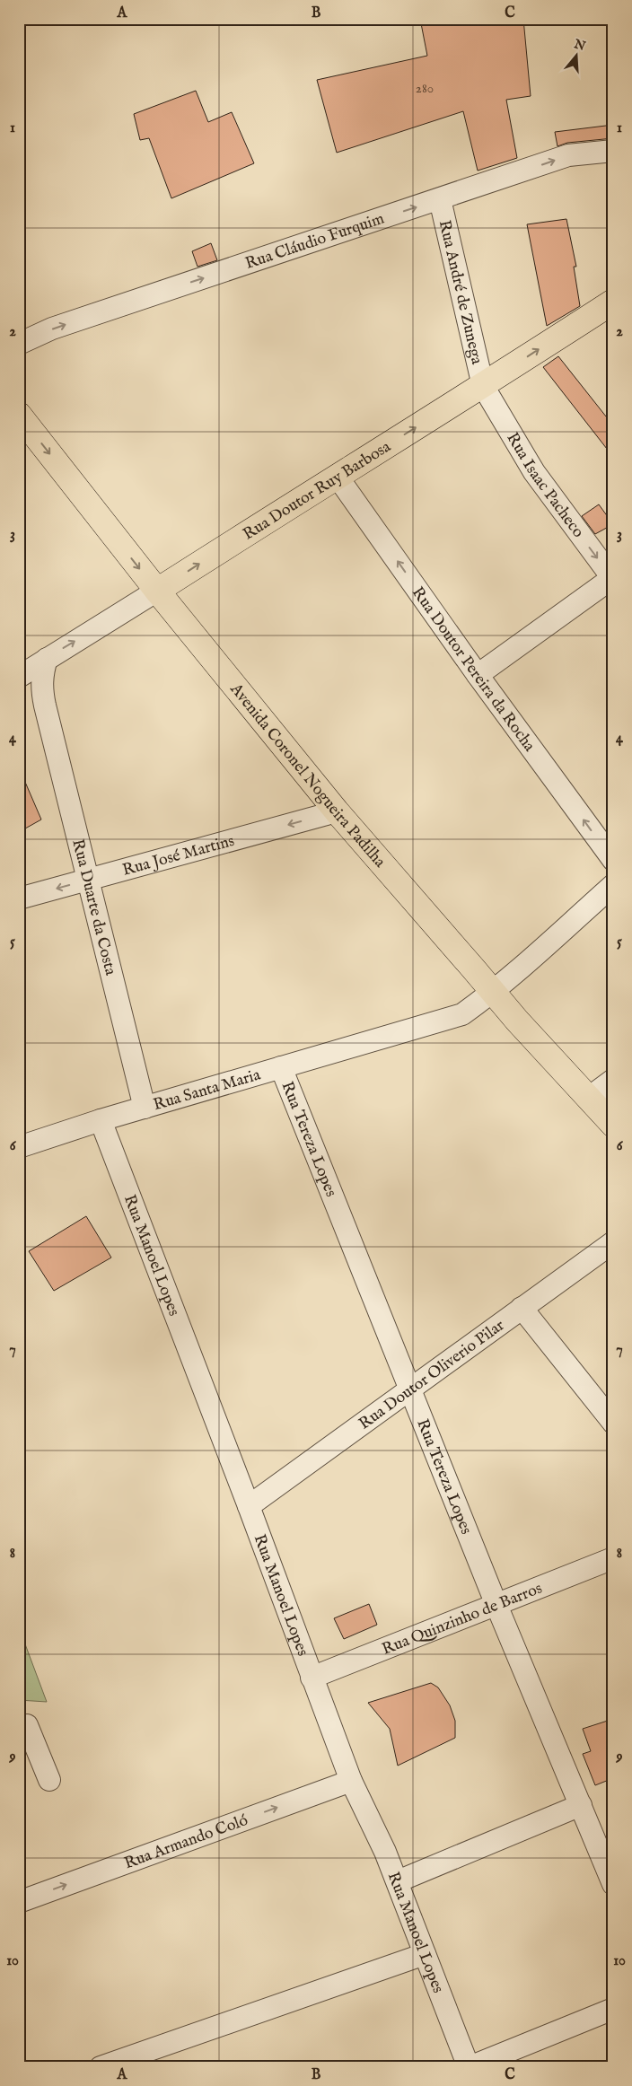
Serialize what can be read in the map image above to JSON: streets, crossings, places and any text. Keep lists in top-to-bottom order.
{
  "streets": {
    "main road": ["Rua Doutor Ruy Barbosa", "Avenida Coronel Nogueira Padilha"],
    "street": [
      "Rua Cláudio Furquim",
      "Rua André de Zunega",
      "Rua Isaac Pacheco",
      "Rua Doutor Pereira da Rocha",
      "Rua José Martins",
      "Rua Duarte da Costa",
      "Rua Santa Maria",
      "Rua Tereza Lopes",
      "Rua Manoel Lopes",
      "Rua Doutor Oliverio Pilar",
      "Rua Quinzinho de Barros",
      "Rua Armando Coló"
    ]
  },
  "crossings": [
    ["Rua Cláudio Furquim", "Rua André de Zunega"],
    ["Rua André de Zunega", "Rua Isaac Pacheco"],
    ["Rua André de Zunega", "Rua Doutor Ruy Barbosa"],
    ["Rua Isaac Pacheco", "Rua Doutor Ruy Barbosa"],
    ["Rua Doutor Ruy Barbosa", "Rua Doutor Pereira da Rocha"],
    ["Rua Doutor Ruy Barbosa", "Avenida Coronel Nogueira Padilha"],
    ["Rua Doutor Ruy Barbosa", "Rua Duarte da Costa"],
    ["Avenida Coronel Nogueira Padilha", "Rua José Martins"],
    ["Avenida Coronel Nogueira Padilha", "Rua Santa Maria"],
    ["Rua José Martins", "Rua Duarte da Costa"],
    ["Rua Duarte da Costa", "Rua Santa Maria"],
    ["Rua Santa Maria", "Rua Tereza Lopes"],
    ["Rua Santa Maria", "Rua Manoel Lopes"],
    ["Rua Tereza Lopes", "Rua Doutor Oliverio Pilar"],
    ["Rua Tereza Lopes", "Rua Quinzinho de Barros"],
    ["Rua Manoel Lopes", "Rua Doutor Oliverio Pilar"],
    ["Rua Manoel Lopes", "Rua Quinzinho de Barros"],
    ["Rua Manoel Lopes", "Rua Armando Coló"]
  ],
  "one_way": [
    "Rua Cláudio Furquim",
    "Rua Isaac Pacheco",
    "Rua Doutor Ruy Barbosa",
    "Rua Doutor Pereira da Rocha",
    "Rua José Martins"
  ],
  "house_numbers": ["280"],
  "north": "top",
  "grid": {
    "columns": ["A", "B", "C"],
    "rows": [
      "1",
      "2",
      "3",
      "4",
      "5",
      "6",
      "7",
      "8",
      "9",
      "10"
    ]
  }
}
